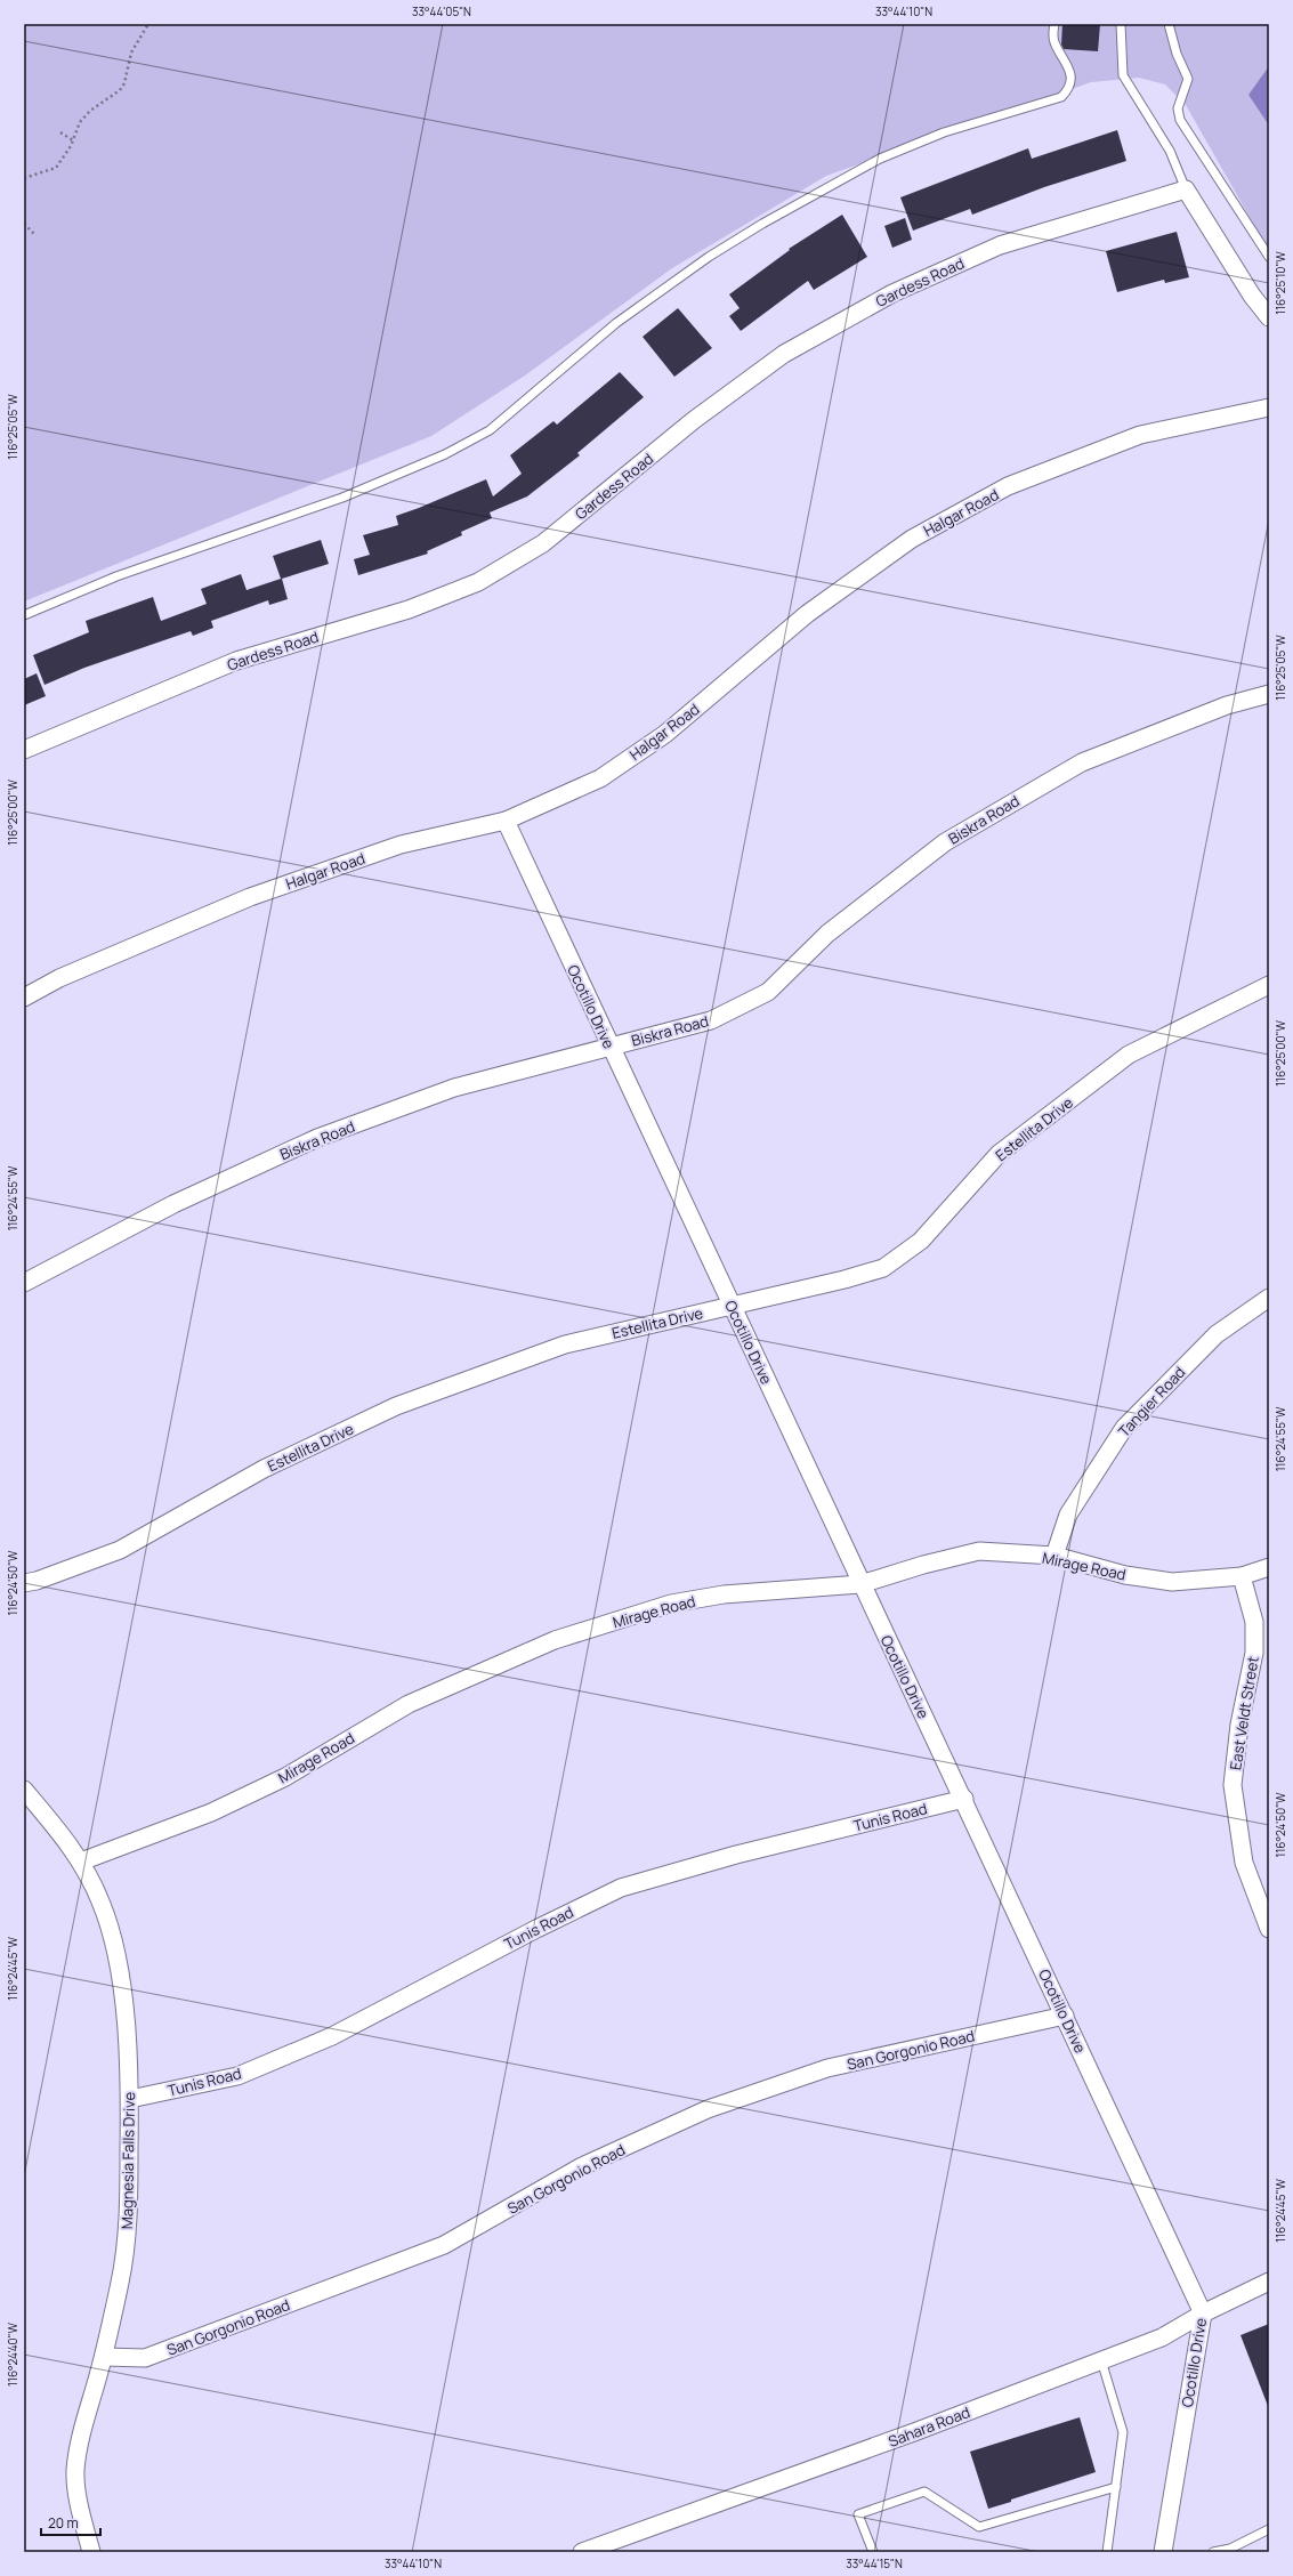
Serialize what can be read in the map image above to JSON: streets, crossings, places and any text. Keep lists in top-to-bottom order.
{
  "streets": {
    "street": [
      "Gardess Road",
      "Halgar Road",
      "Biskra Road",
      "Ocotillo Drive",
      "Estellita Drive",
      "Tangier Road",
      "Mirage Road",
      "East Veldt Street",
      "Tunis Road",
      "San Gorgonio Road",
      "Magnesia Falls Drive",
      "Sahara Road"
    ]
  },
  "crossings": [
    ["Halgar Road", "Ocotillo Drive"],
    ["Biskra Road", "Ocotillo Drive"],
    ["Ocotillo Drive", "Estellita Drive"],
    ["Ocotillo Drive", "Mirage Road"],
    ["Ocotillo Drive", "Tunis Road"],
    ["Ocotillo Drive", "San Gorgonio Road"],
    ["Ocotillo Drive", "Sahara Road"],
    ["Tangier Road", "Mirage Road"],
    ["Mirage Road", "East Veldt Street"],
    ["Mirage Road", "Magnesia Falls Drive"],
    ["Tunis Road", "Magnesia Falls Drive"],
    ["San Gorgonio Road", "Magnesia Falls Drive"]
  ],
  "scale_bar": "20 m",
  "coordinates": [
    "33°44'05\"N",
    "33°44'10\"N",
    "116°25'10\"W",
    "116°25'05\"W",
    "116°25'00\"W",
    "116°24'55\"W",
    "116°24'50\"W",
    "116°24'45\"W",
    "116°24'40\"W",
    "33°44'15\"N"
  ]
}
